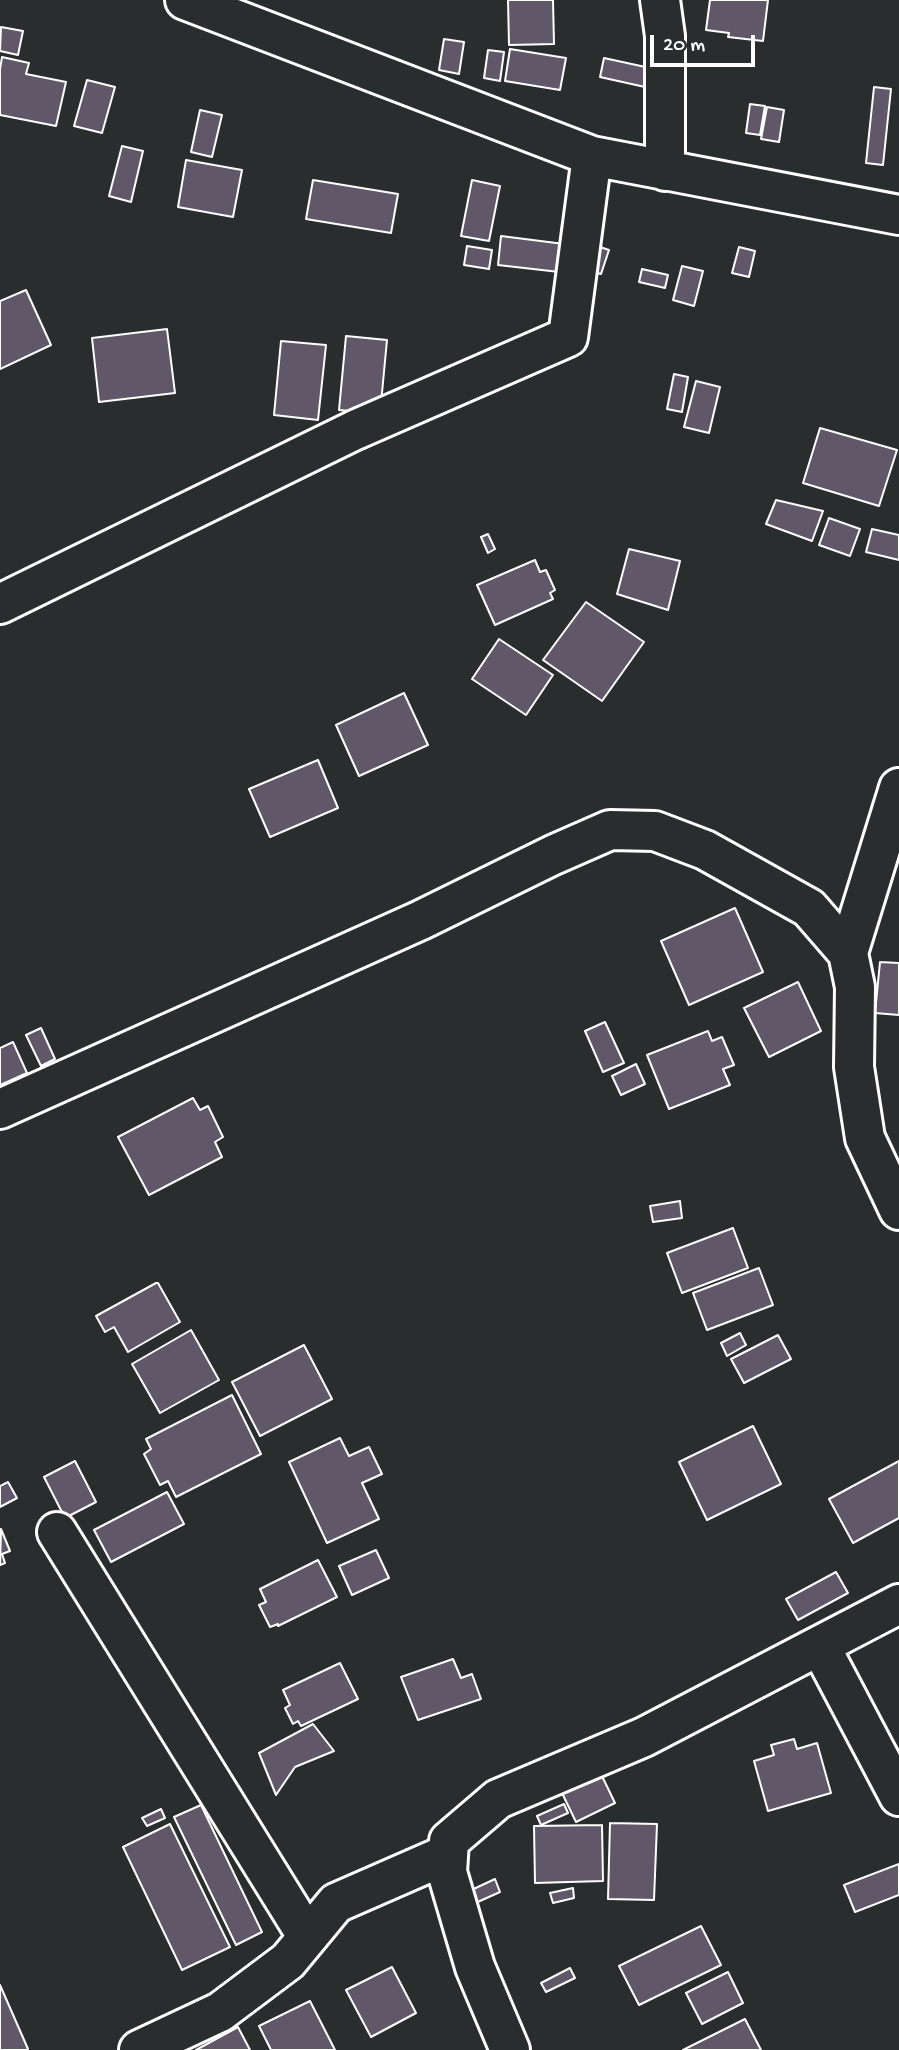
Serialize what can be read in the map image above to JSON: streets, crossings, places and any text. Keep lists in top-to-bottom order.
{
  "scale_bar": "20 m"
}
